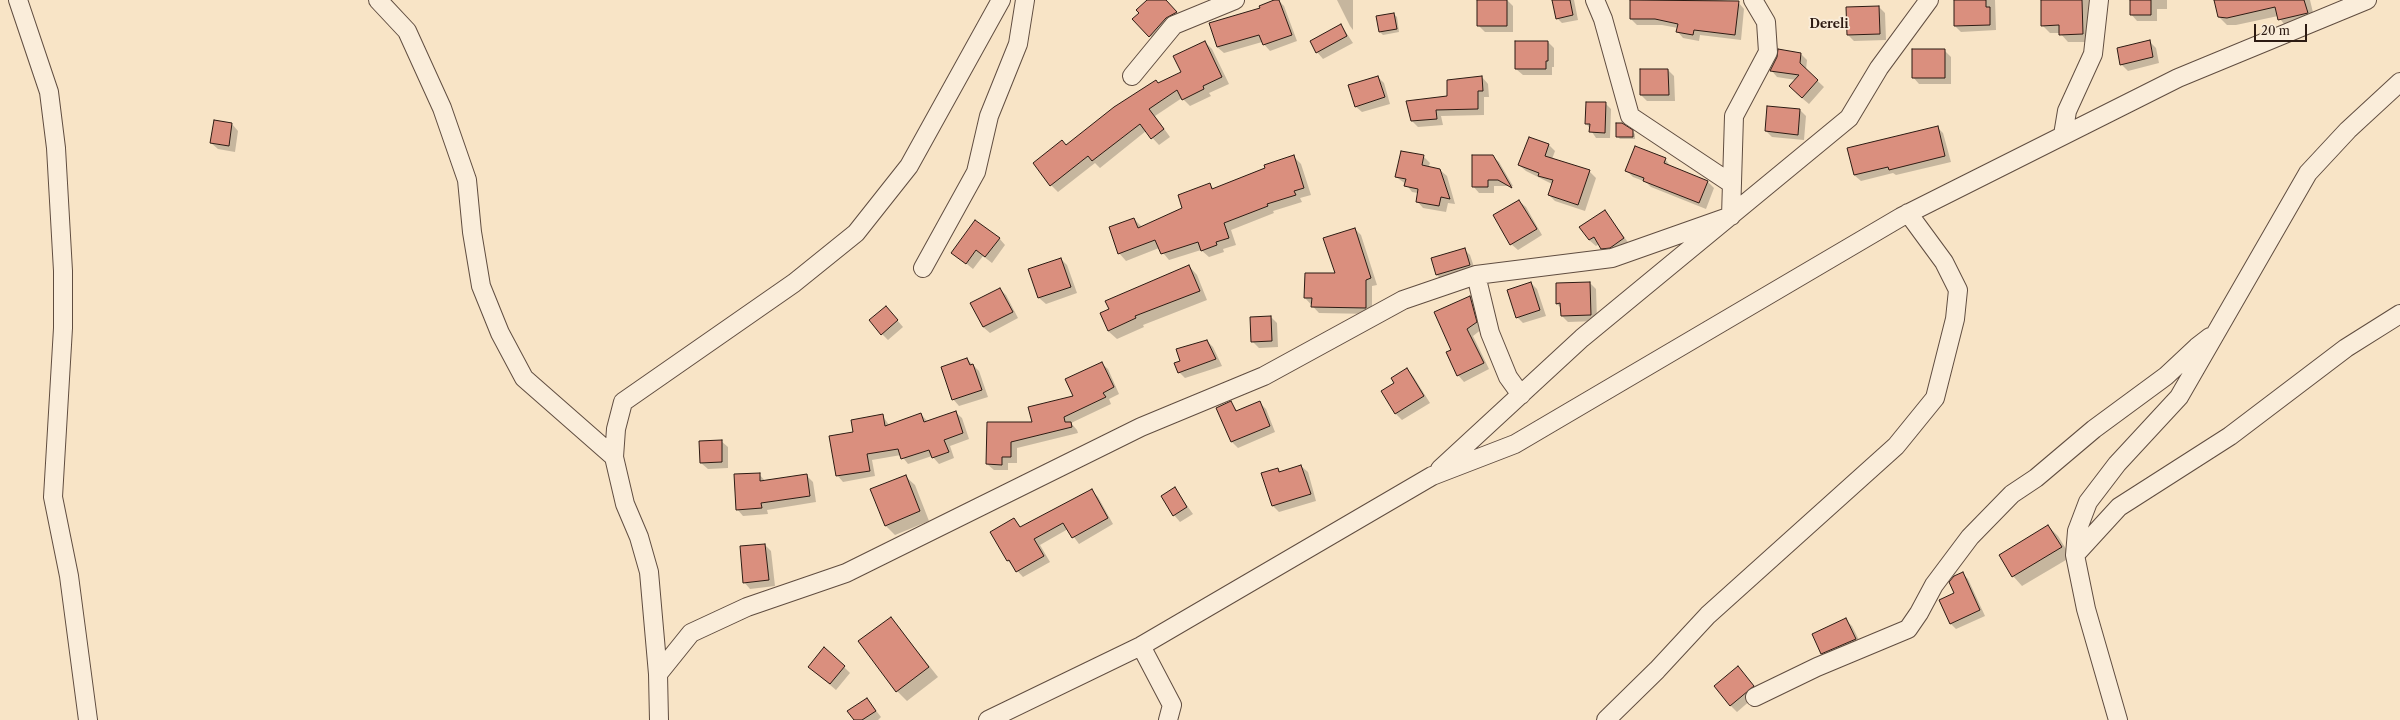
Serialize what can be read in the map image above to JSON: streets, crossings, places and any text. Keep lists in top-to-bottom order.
{
  "districts": ["Dereli"],
  "scale_bar": "20 m"
}
